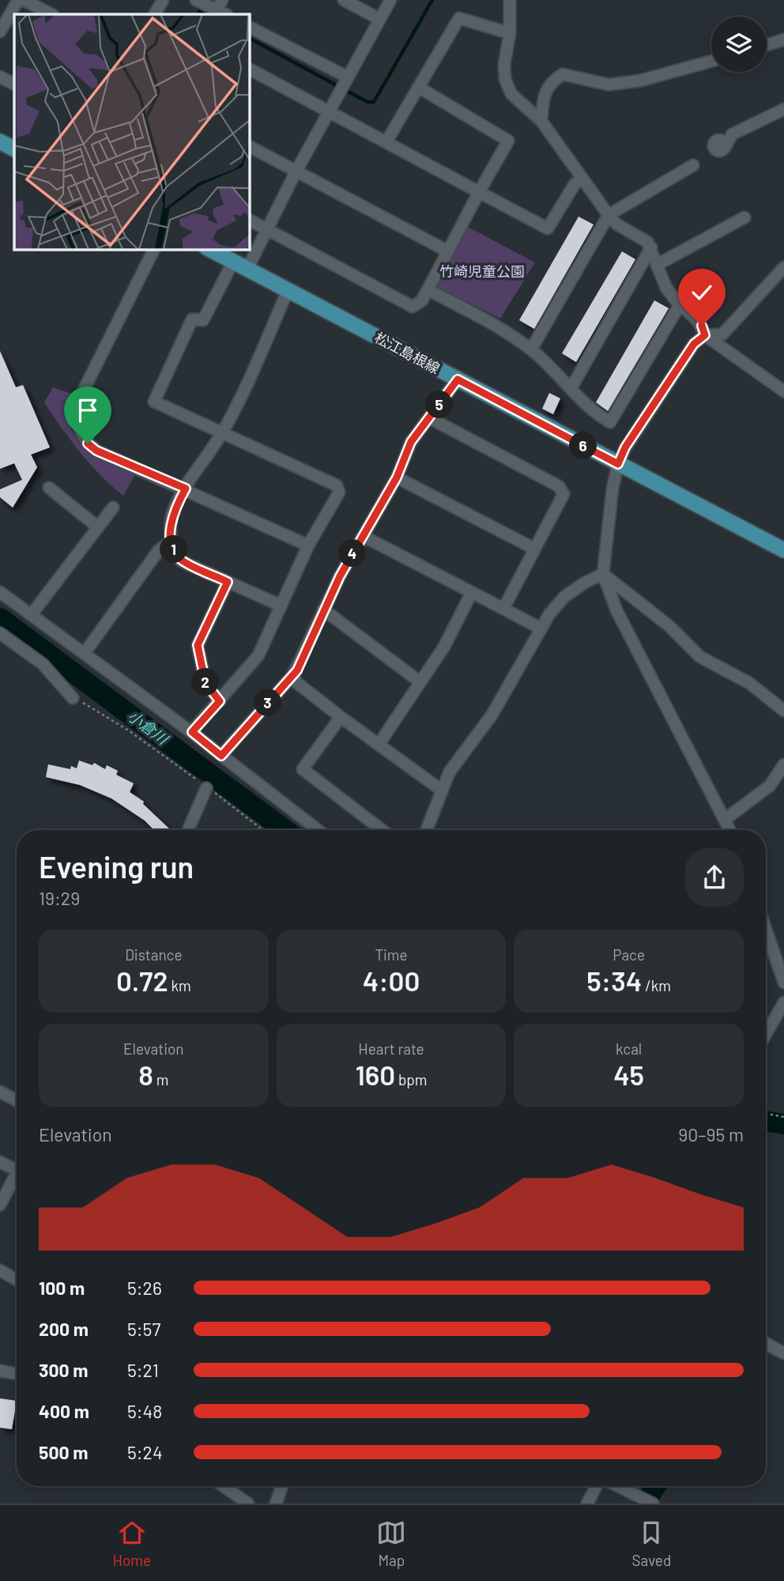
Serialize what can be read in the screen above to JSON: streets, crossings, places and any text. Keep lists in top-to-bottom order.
{
  "streets": {
    "main road": ["松江島根線"]
  },
  "water": ["小倉川"],
  "parks": ["竹崎児童公園"],
  "page": {
    "pins": [
      "5",
      "6",
      "1",
      "4",
      "2",
      "3"
    ],
    "heading": ["Evening run", "19:29"],
    "stats": [
      ["Distance", "0.72 km"],
      ["Time", "4:00"],
      ["Pace", "5:34 /km"],
      ["Elevation", "8 m"],
      ["Heart rate", "160 bpm"],
      ["kcal", "45"]
    ],
    "chart": ["Elevation", "90–95 m"],
    "list": [
      {
        "name": "100 m",
        "note": "5:26"
      },
      {
        "name": "200 m",
        "note": "5:57"
      },
      {
        "name": "300 m",
        "note": "5:21"
      },
      {
        "name": "400 m",
        "note": "5:48"
      },
      {
        "name": "500 m",
        "note": "5:24"
      }
    ],
    "tabs": ["Home", "Map", "Saved"]
  }
}
